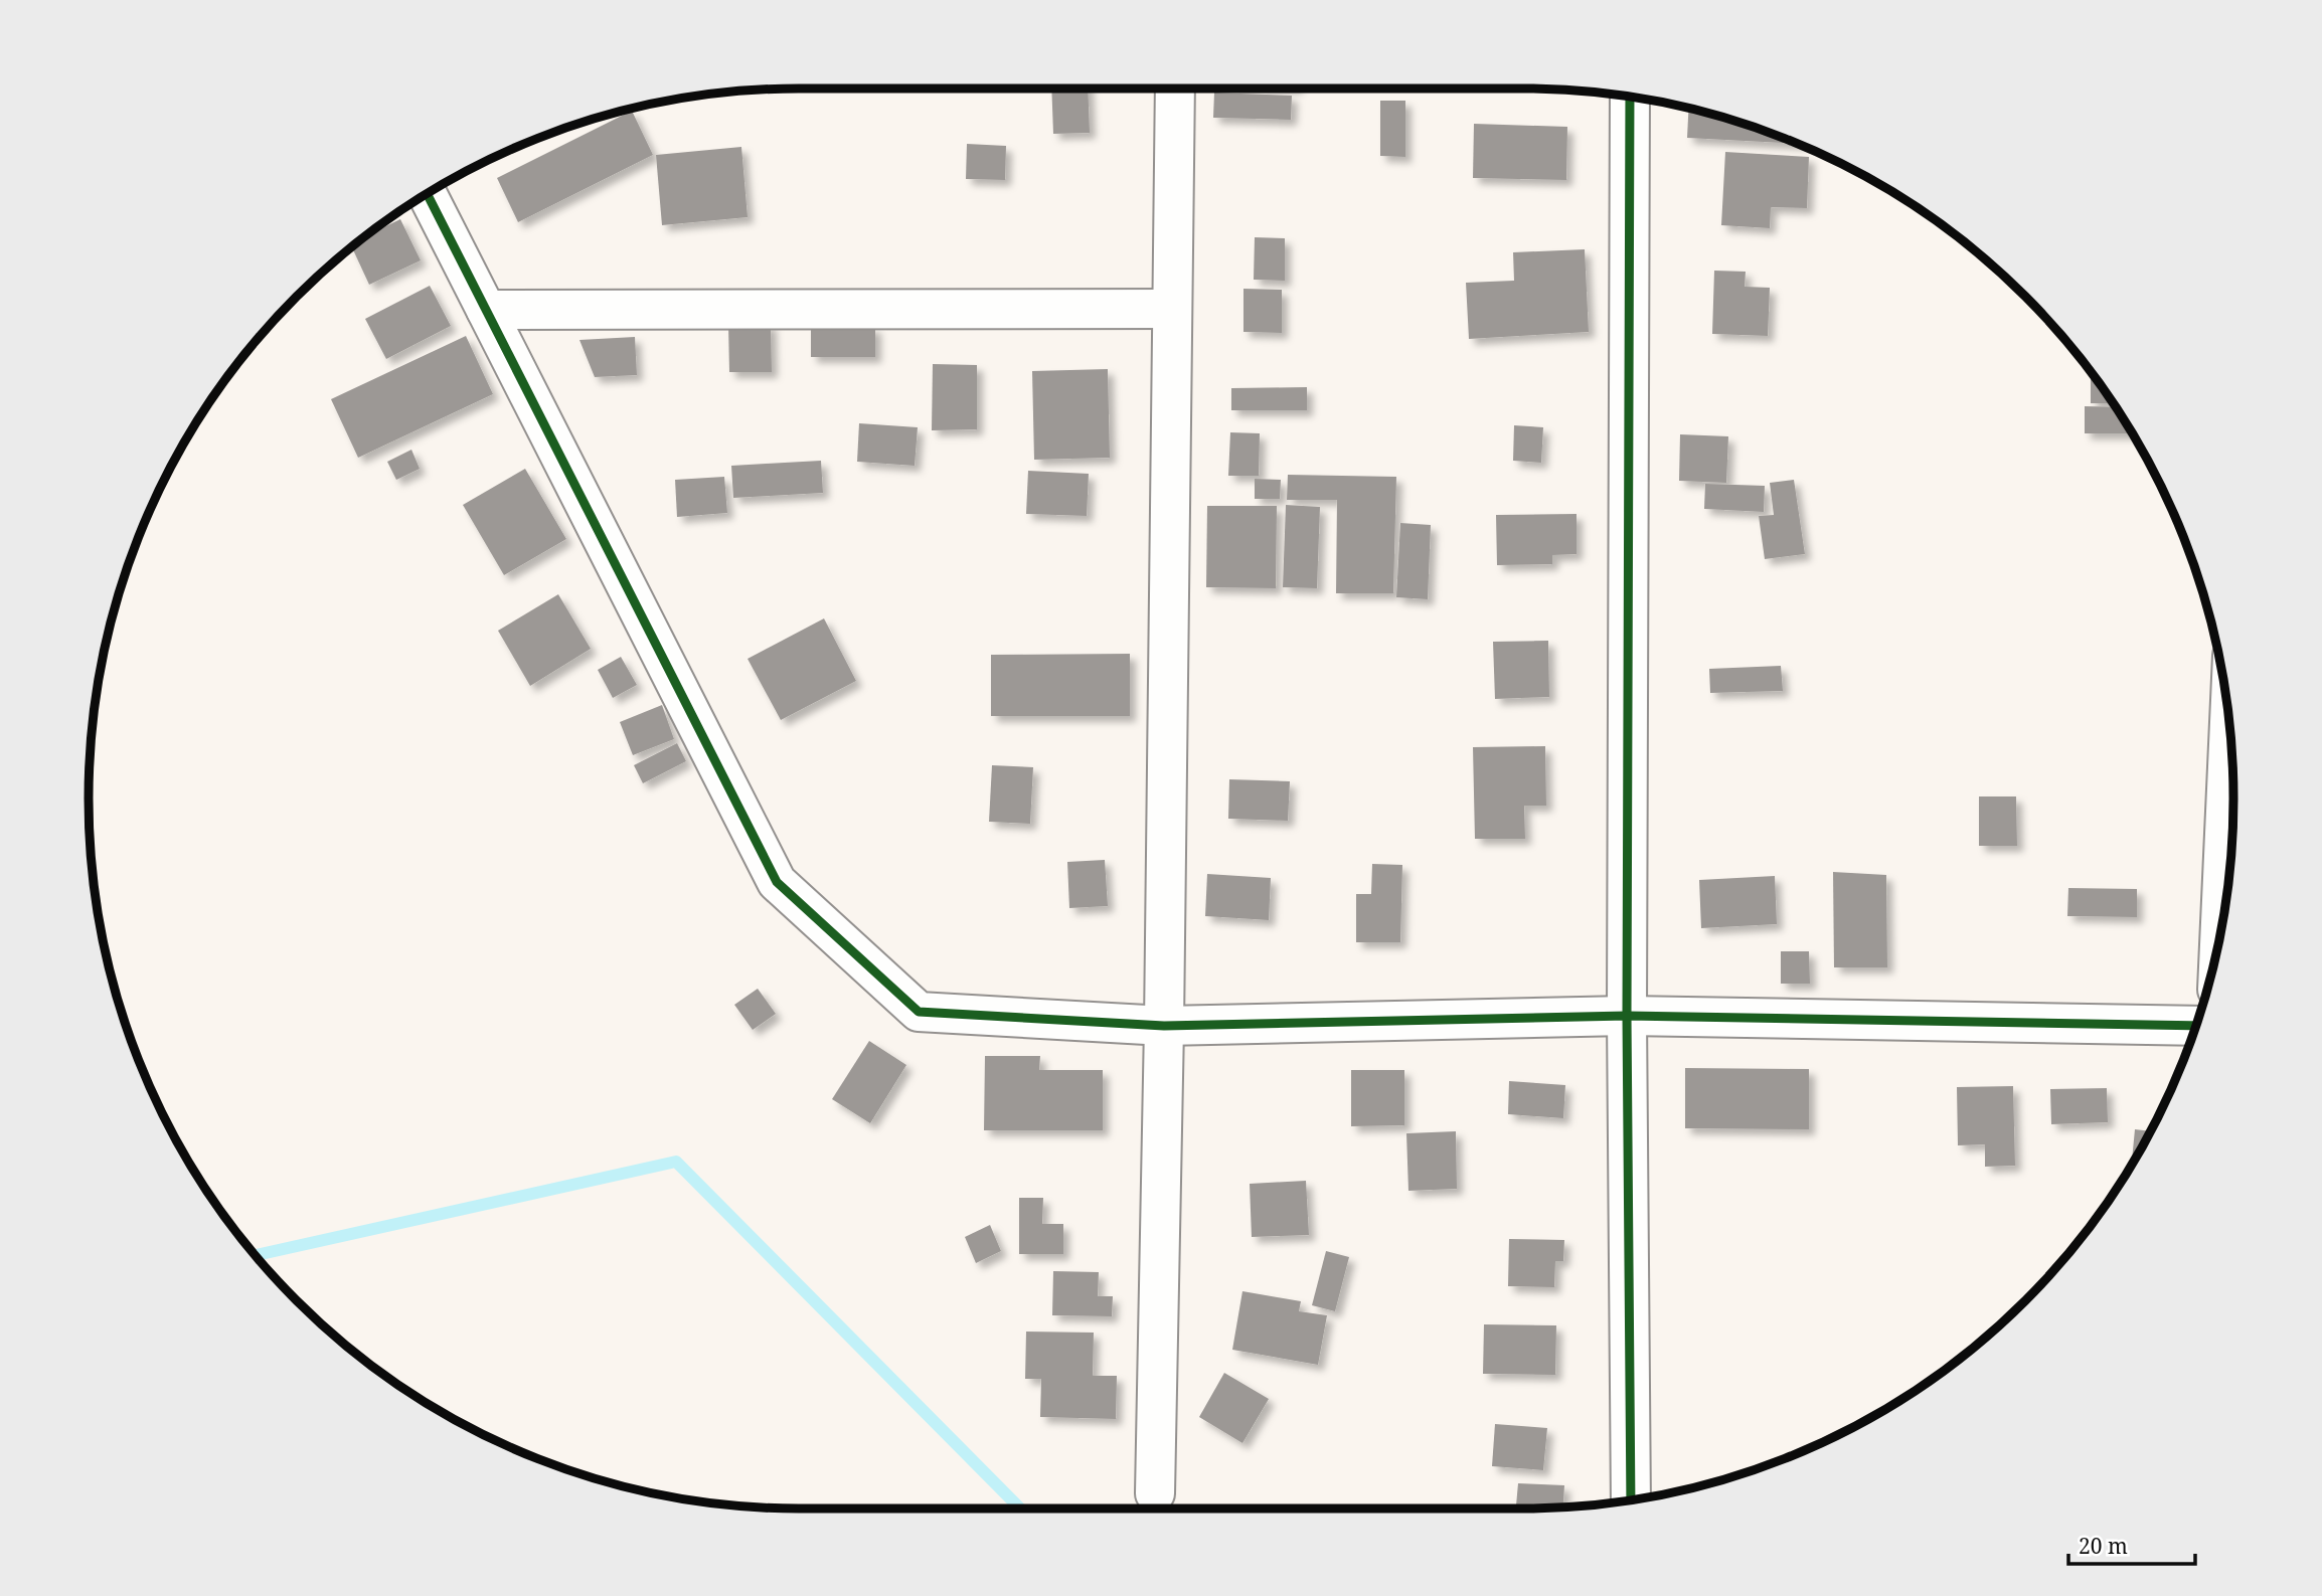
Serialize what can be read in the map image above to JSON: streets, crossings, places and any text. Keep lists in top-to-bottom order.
{
  "scale_bar": "20 m"
}
